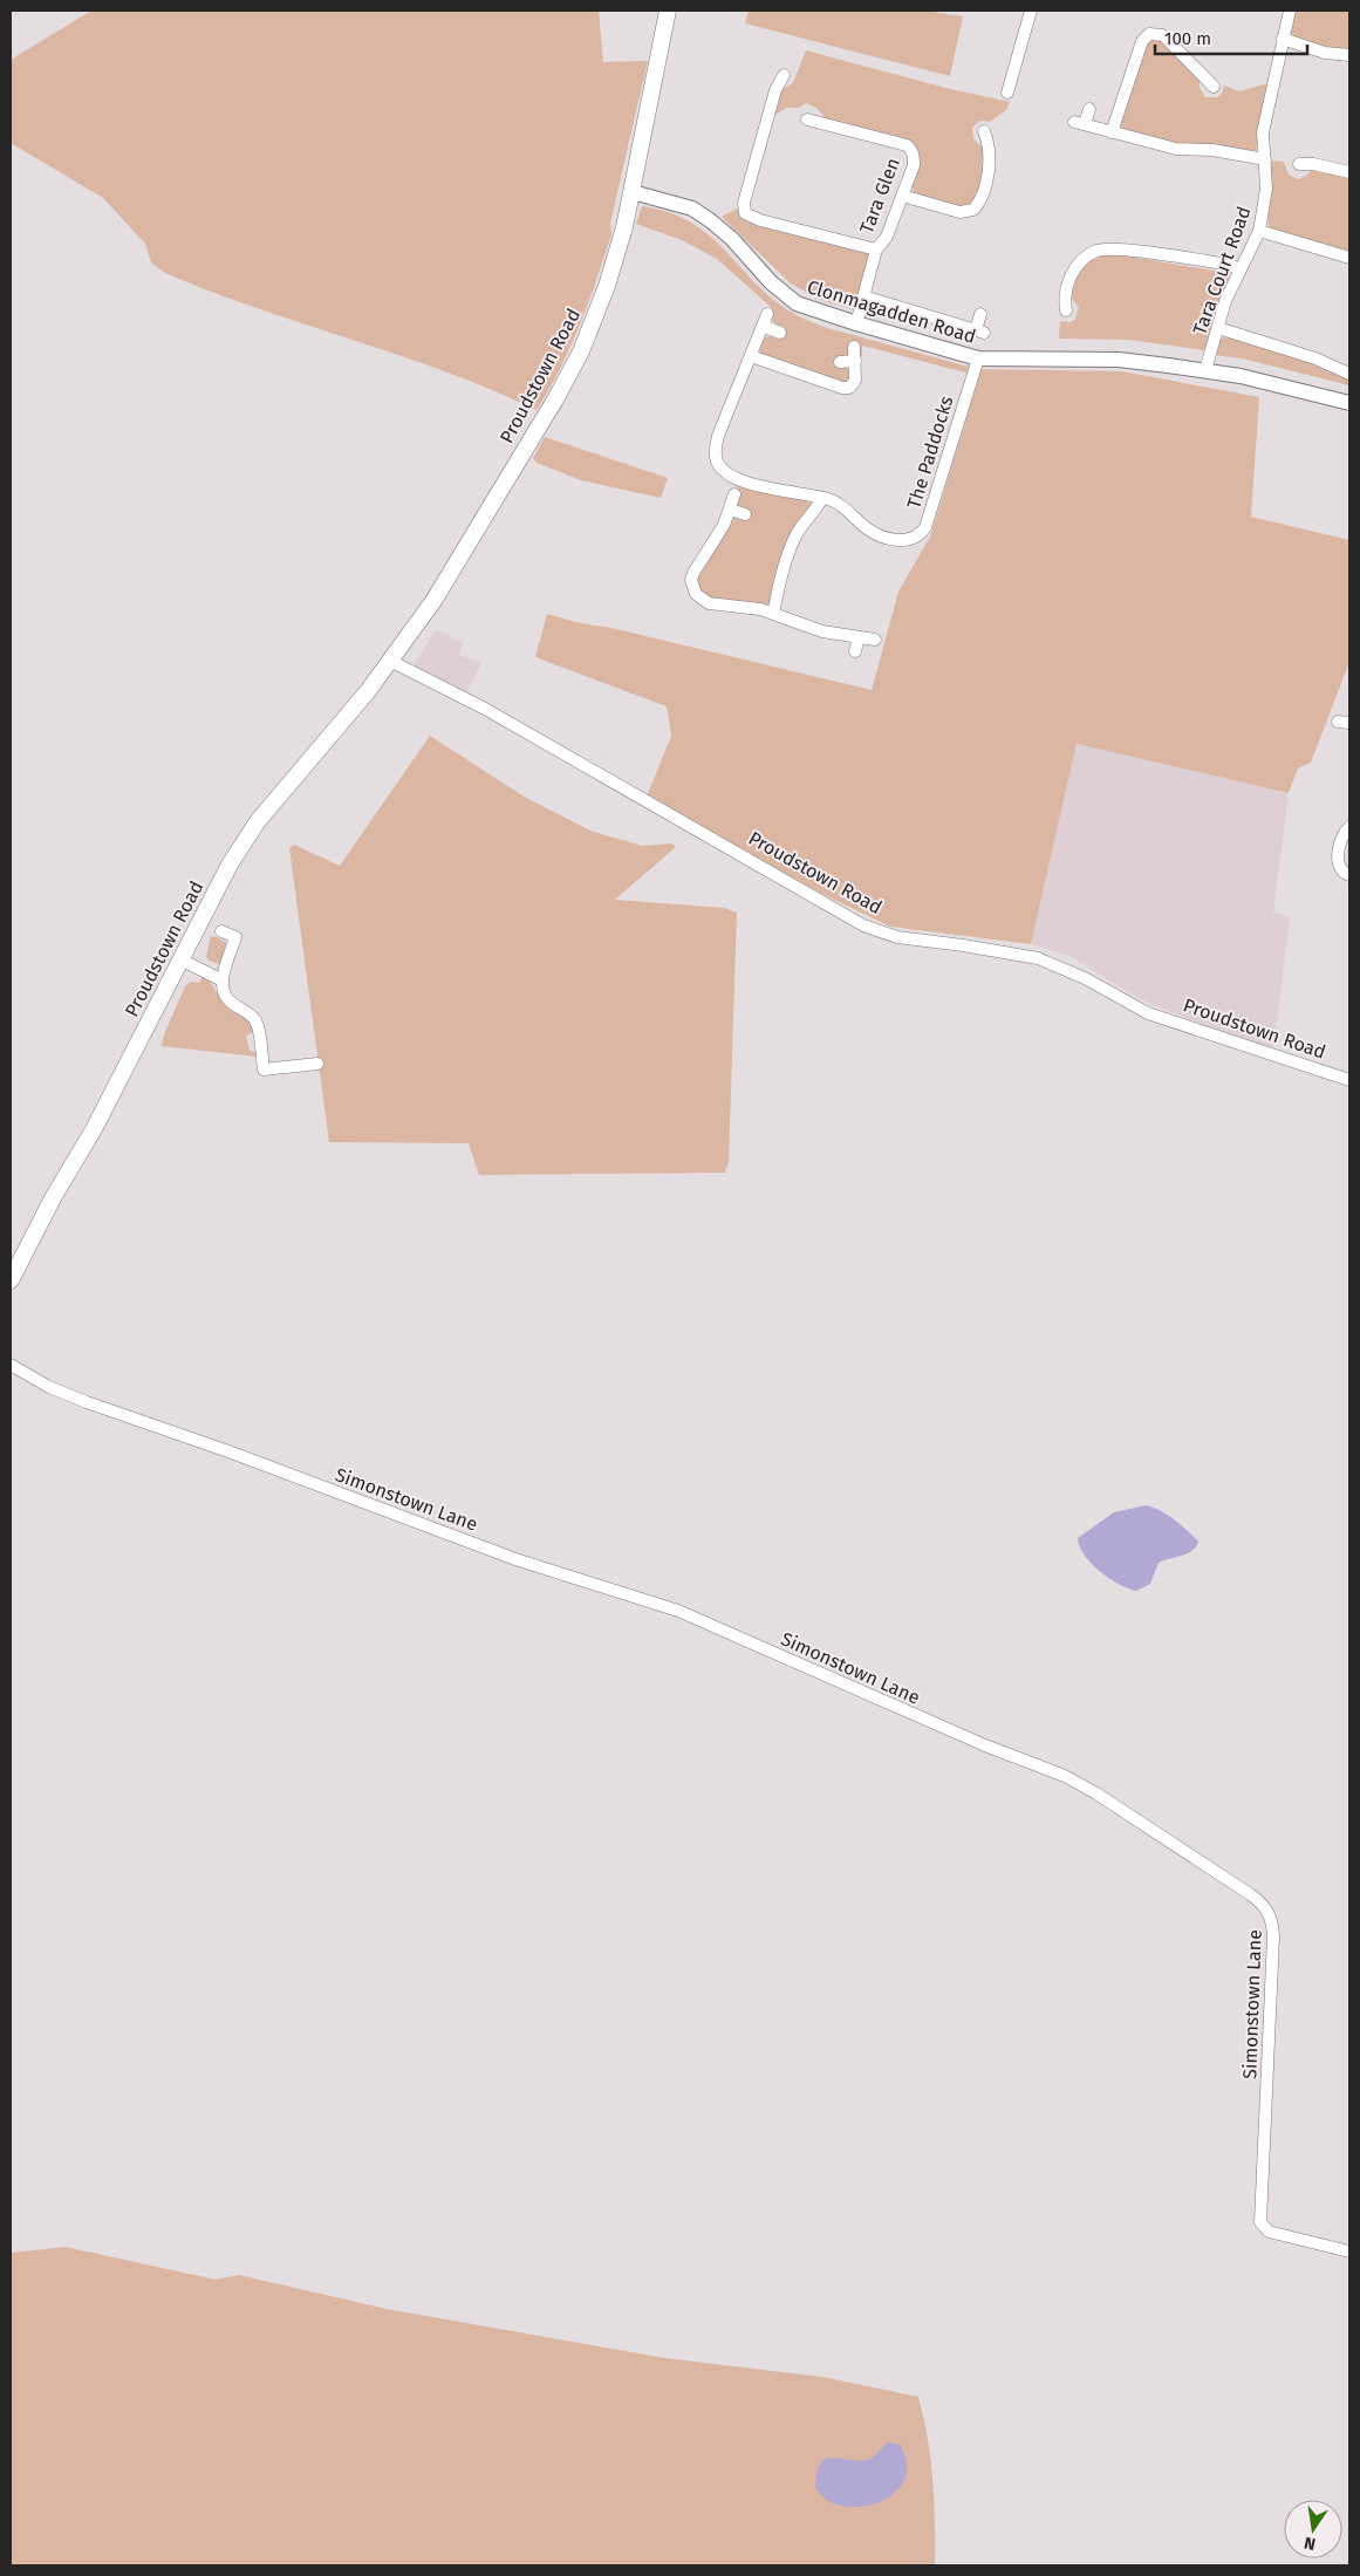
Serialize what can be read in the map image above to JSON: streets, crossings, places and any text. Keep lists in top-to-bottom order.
{
  "streets": {
    "main road": ["Proudstown Road"],
    "street": [
      "Tara Glen",
      "Tara Court Road",
      "Clonmagadden Road",
      "The Paddocks",
      "Simonstown Lane"
    ]
  },
  "crossings": [
    ["Tara Glen", "Clonmagadden Road"],
    ["Tara Court Road", "Clonmagadden Road"],
    ["Clonmagadden Road", "Proudstown Road"],
    ["Clonmagadden Road", "The Paddocks"]
  ],
  "scale_bar": "100 m",
  "north": "bottom"
}
